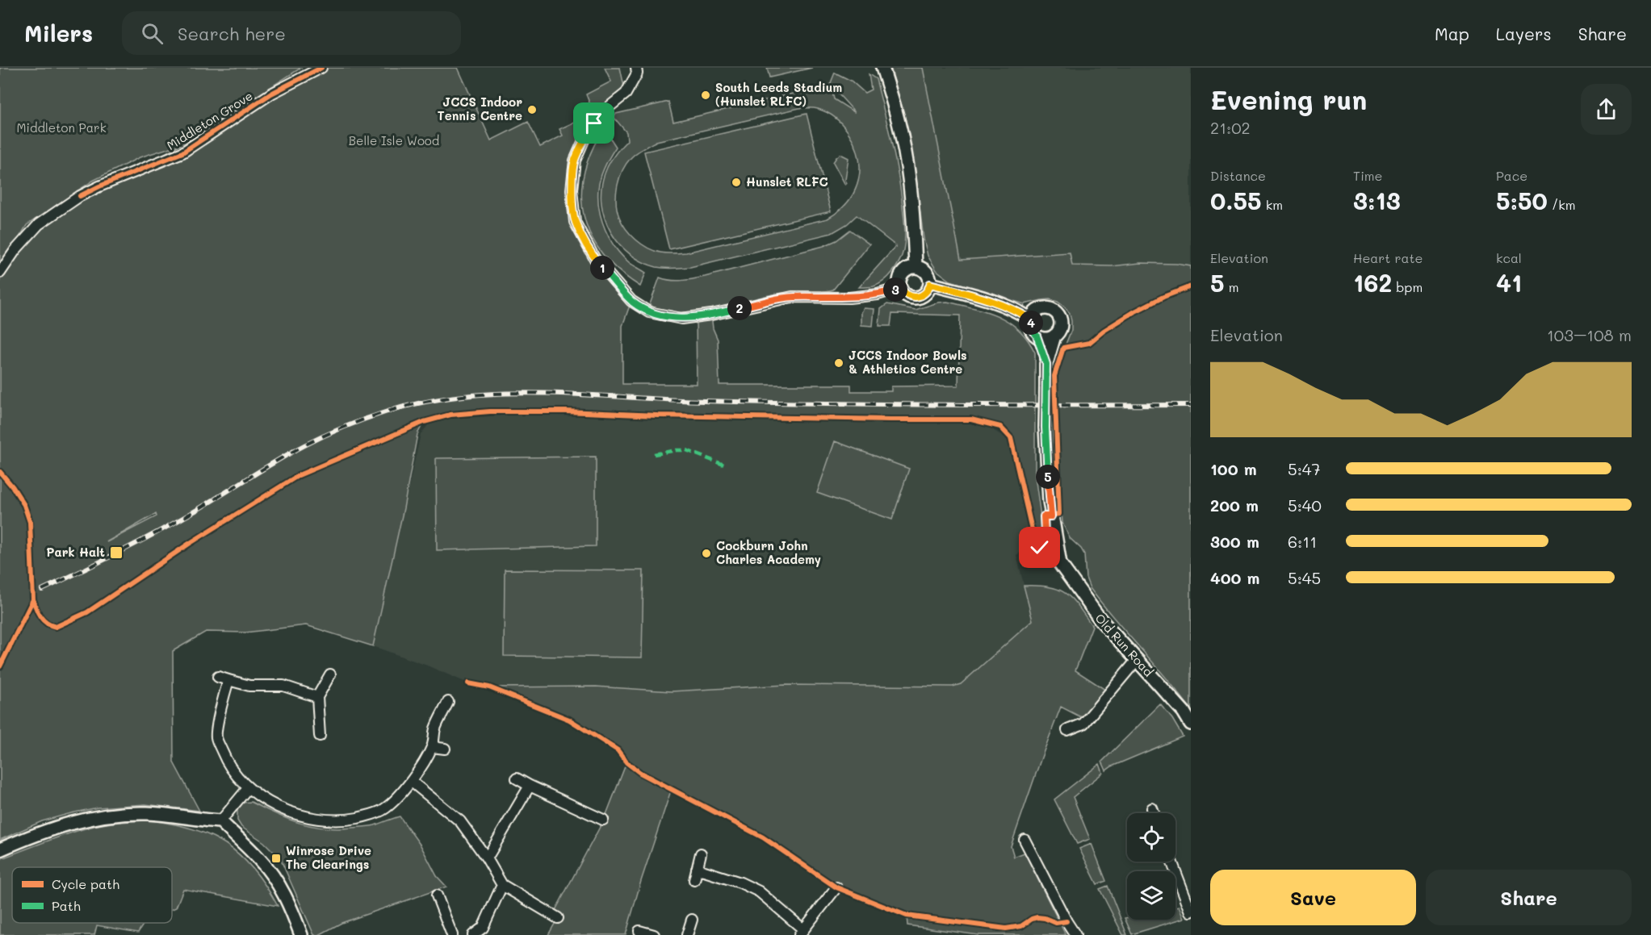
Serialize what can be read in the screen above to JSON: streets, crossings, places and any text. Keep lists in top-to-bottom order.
{
  "streets": {
    "street": ["Middleton Grove", "Old Run Road"]
  },
  "parks": ["Middleton Park", "Belle Isle Wood"],
  "places": {
    "other": [
      "South Leeds Stadium (Hunslet RLFC)",
      "JCCS Indoor Tennis Centre",
      "Hunslet RLFC",
      "JCCS Indoor Bowls & Athletics Centre",
      "Cockburn John Charles Academy"
    ],
    "transit": ["Park Halt", "Winrose Drive The Clearings"]
  },
  "legend": ["Cycle path", "Path"],
  "page": {
    "header": "Milers",
    "search": "Search here",
    "nav": ["Map", "Layers", "Share"],
    "heading": ["Evening run", "21:02"],
    "stats": [
      ["Distance", "0.55 km"],
      ["Time", "3:13"],
      ["Pace", "5:50 /km"],
      ["Elevation", "5 m"],
      ["Heart rate", "162 bpm"],
      ["kcal", "41"]
    ],
    "pins": [
      "1",
      "3",
      "2",
      "4",
      "5"
    ],
    "chart": ["Elevation", "103–108 m"],
    "list": [
      {
        "name": "100 m",
        "note": "5:47"
      },
      {
        "name": "200 m",
        "note": "5:40"
      },
      {
        "name": "300 m",
        "note": "6:11"
      },
      {
        "name": "400 m",
        "note": "5:45"
      }
    ],
    "buttons": ["Save", "Share"]
  }
}
